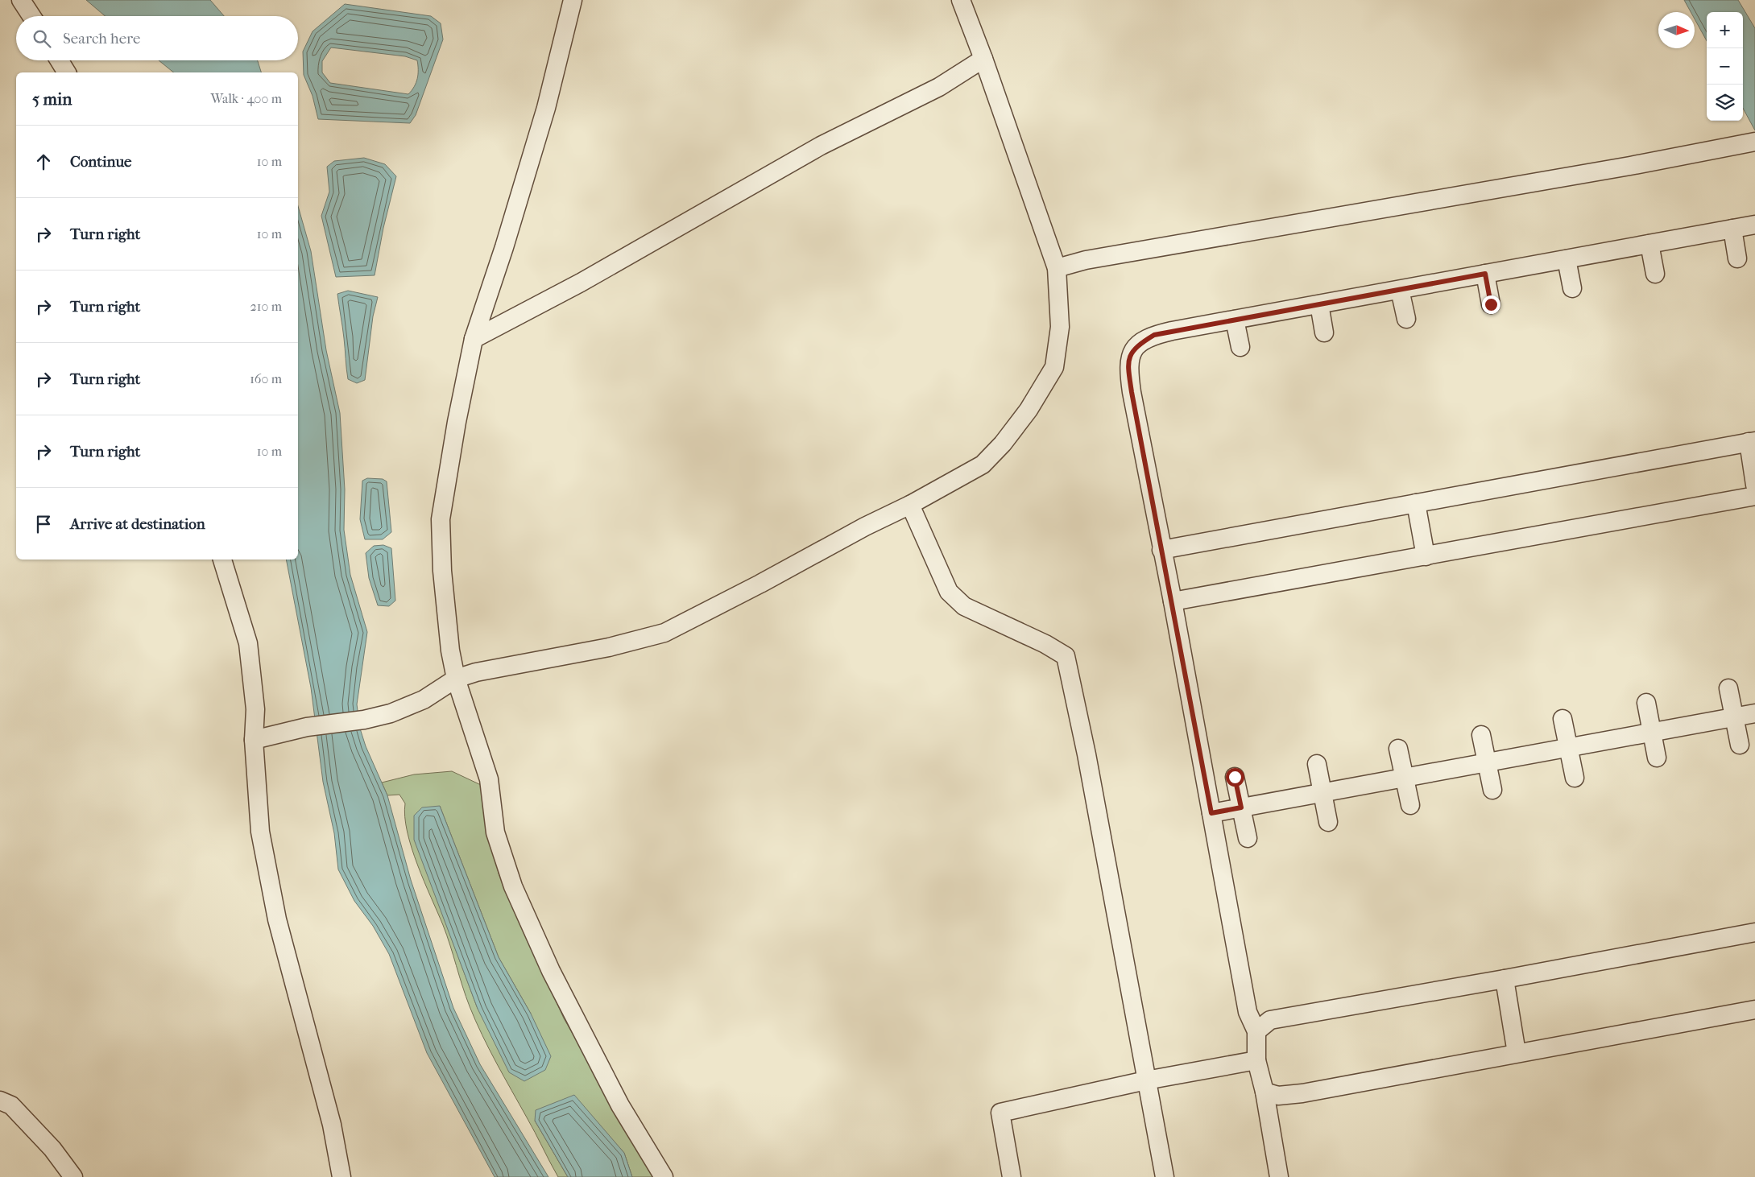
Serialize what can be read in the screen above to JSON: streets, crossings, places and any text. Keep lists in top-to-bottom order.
{
  "north": "right",
  "page": {
    "map_buttons": ["+", "−"],
    "search": "Search here",
    "heading": ["5 min", "Walk · 400 m"],
    "list": [
      ["Continue", "10 m"],
      ["Turn right", "10 m"],
      ["Turn right", "210 m"],
      ["Turn right", "160 m"],
      ["Turn right", "10 m"],
      "Arrive at destination"
    ]
  }
}
